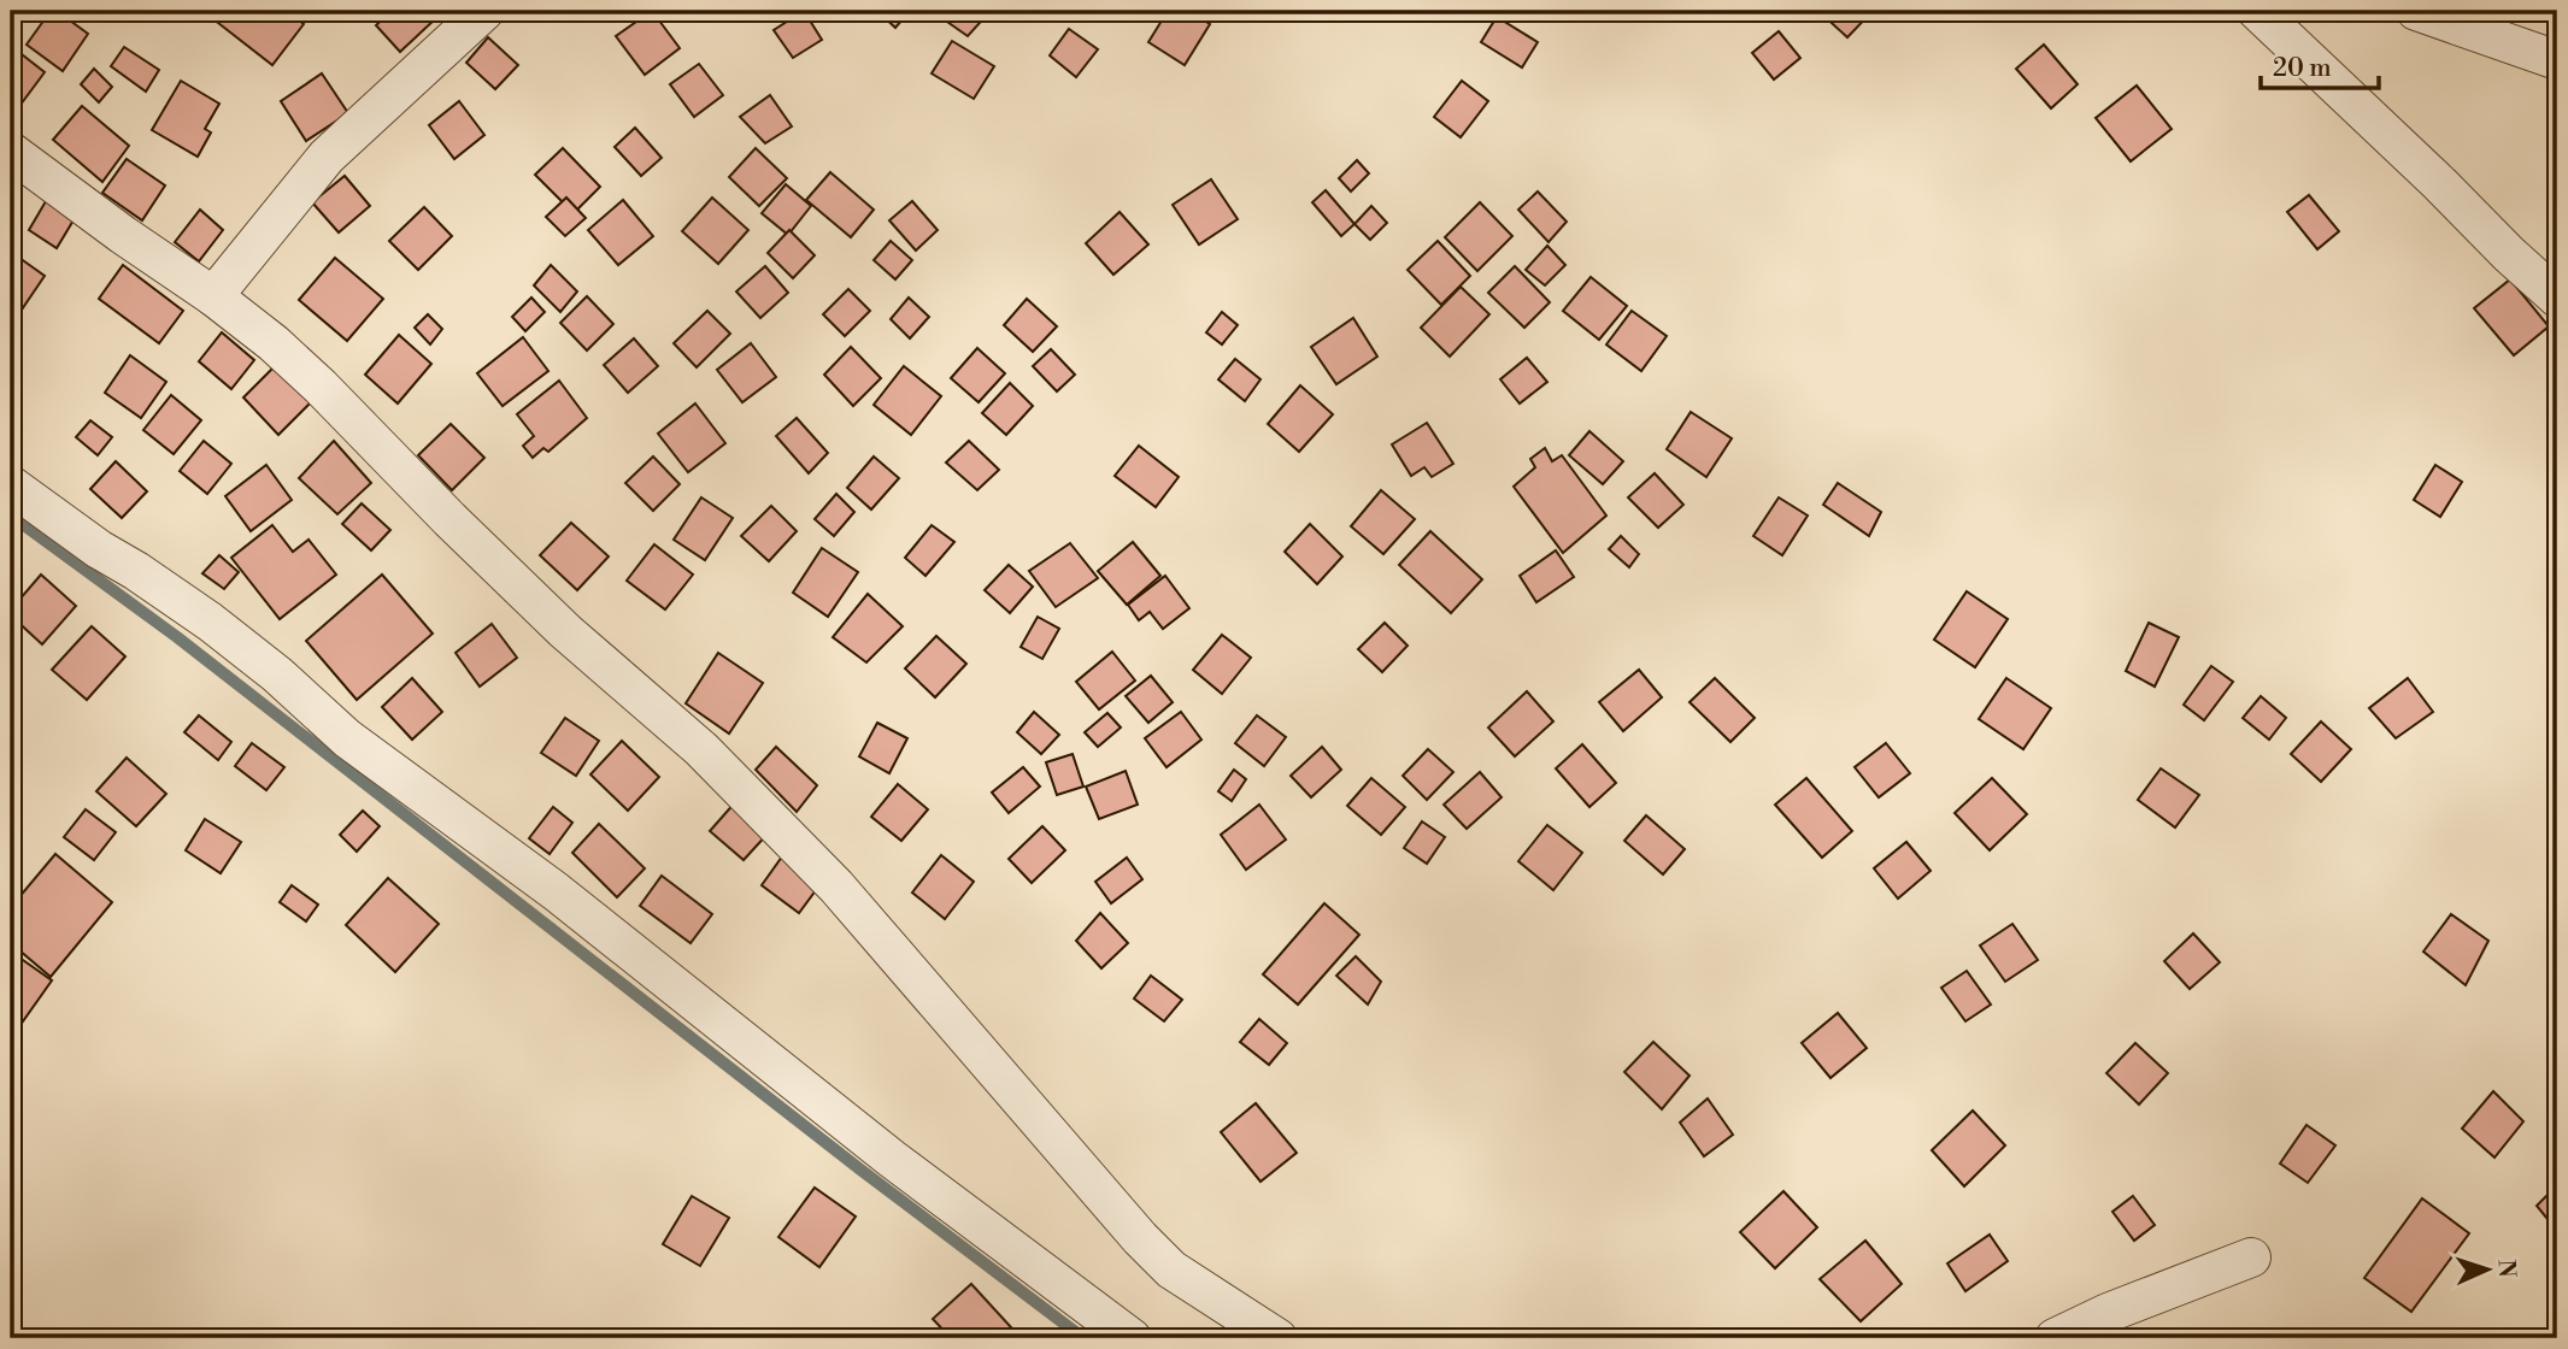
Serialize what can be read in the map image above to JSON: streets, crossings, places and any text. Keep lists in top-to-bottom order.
{
  "scale_bar": "20 m",
  "north": "right"
}
